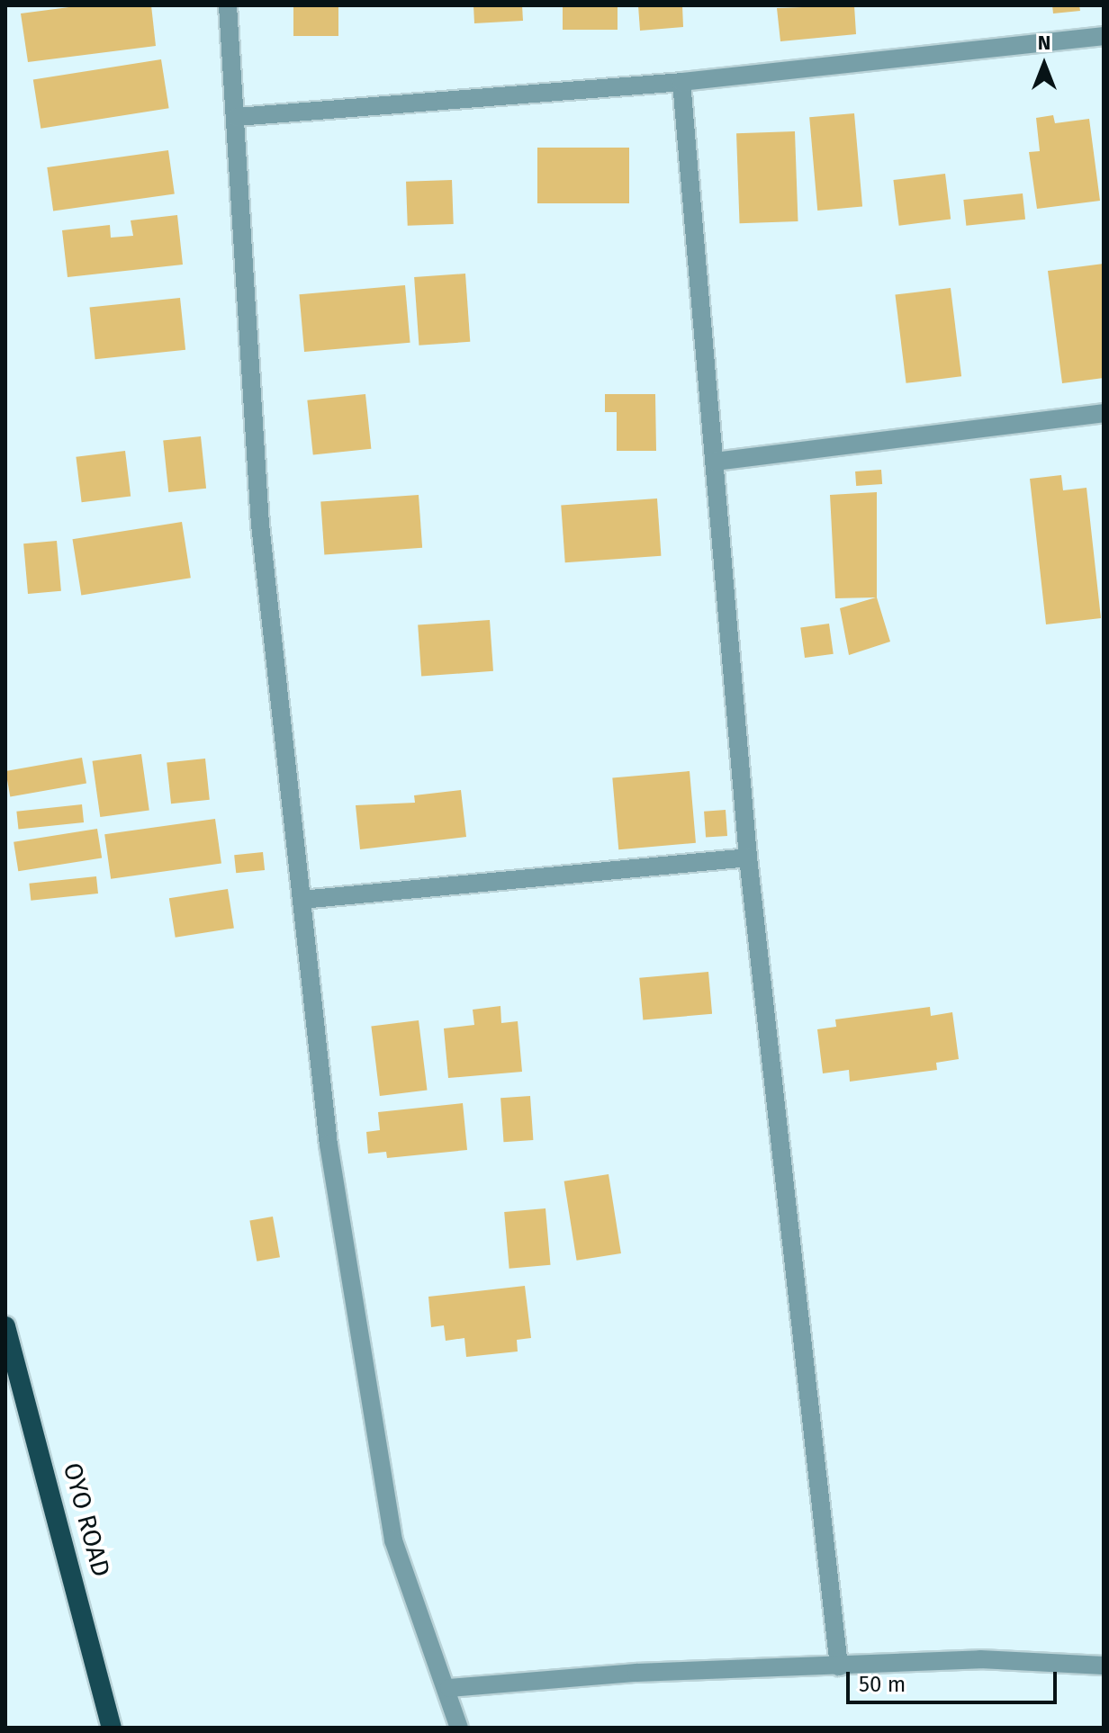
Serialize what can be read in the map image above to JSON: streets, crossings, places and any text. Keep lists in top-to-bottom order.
{
  "streets": {
    "highway": ["OYO ROAD"]
  },
  "scale_bar": "50 m",
  "north": "top"
}
